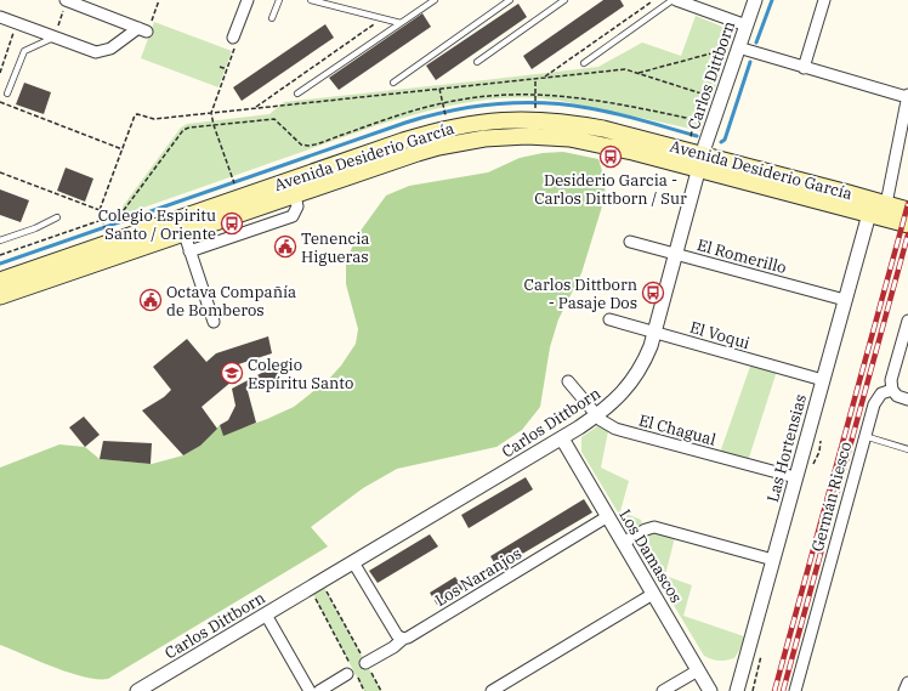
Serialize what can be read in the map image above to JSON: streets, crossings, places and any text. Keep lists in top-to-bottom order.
{
  "streets": {
    "main road": ["Avenida Desiderio García"],
    "street": [
      "Carlos Dittborn",
      "El Romerillo",
      "El Voqui",
      "El Chagual",
      "Las Hortensias",
      "Germán Riesco",
      "Los Damascos",
      "Los Naranjos"
    ]
  },
  "crossings": [
    ["Carlos Dittborn", "Avenida Desiderio García"],
    ["Carlos Dittborn", "El Romerillo"],
    ["Carlos Dittborn", "El Voqui"],
    ["Carlos Dittborn", "El Chagual"],
    ["Carlos Dittborn", "Los Damascos"],
    ["Avenida Desiderio García", "Las Hortensias"],
    ["El Romerillo", "Las Hortensias"],
    ["El Voqui", "Las Hortensias"],
    ["El Chagual", "Las Hortensias"],
    ["Los Damascos", "Los Naranjos"]
  ],
  "places": {
    "bus stop": ["Desiderio Garcia - Carlos Dittborn / Sur", "Colegio Espiritu Santo / Oriente", "Carlos Dittborn - Pasaje Dos"],
    "public building": ["Tenencia Higueras", "Octava Compañía de Bomberos"],
    "school or university": ["Colegio Espíritu Santo"]
  }
}
